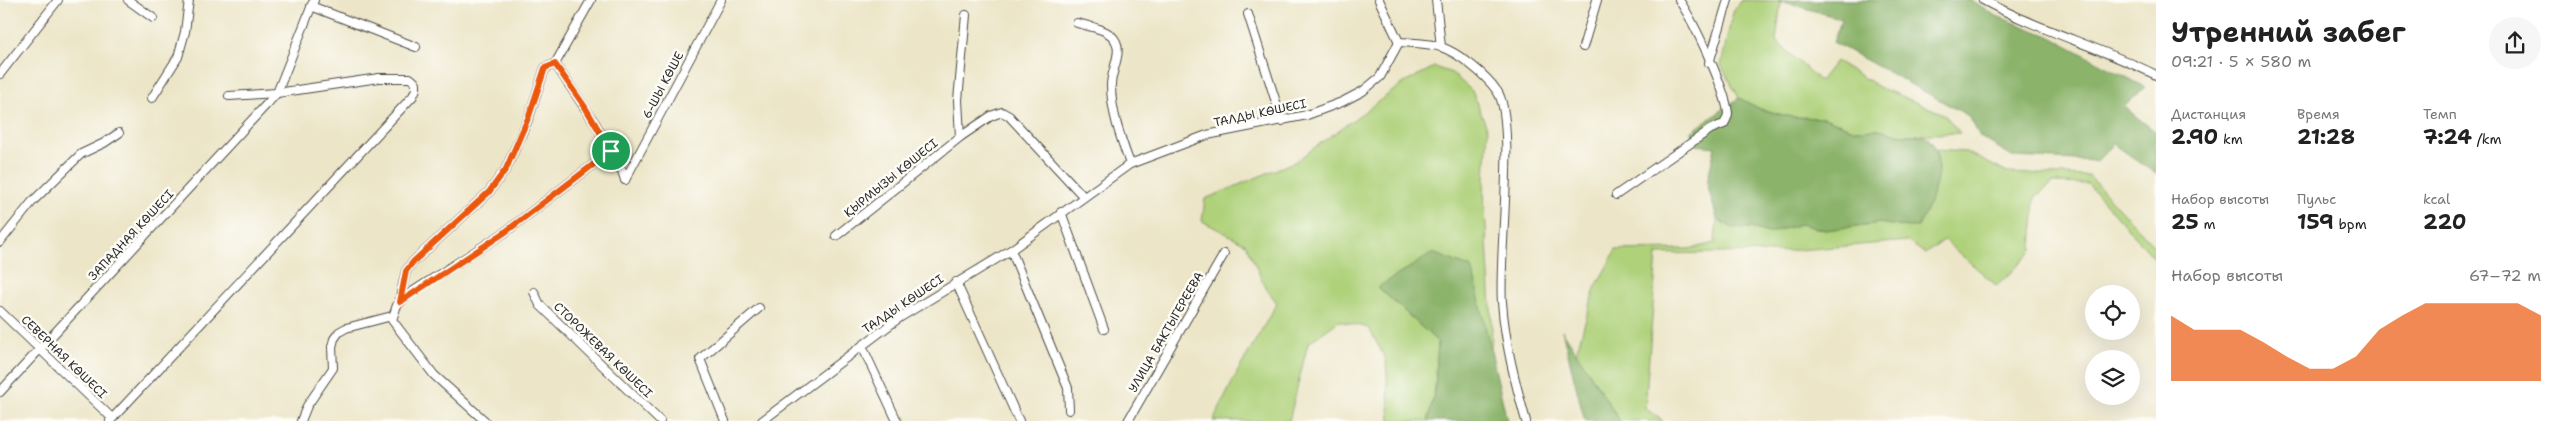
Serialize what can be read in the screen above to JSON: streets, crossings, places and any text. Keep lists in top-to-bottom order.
{
  "streets": {
    "street": [
      "6-ШЫ КӨШЕ",
      "ТАЛДЫ КӨШЕСІ",
      "ҚЫРМЫЗЫ КӨШЕСІ",
      "ЗАПАДНАЯ КӨШЕСІ",
      "УЛИЦА БАКТЫГЕРЕЕВА",
      "СТОРОЖЕВАЯ КӨШЕСІ",
      "СЕВЕРНАЯ КӨШЕСІ"
    ]
  },
  "crossings": [
    ["ТАЛДЫ КӨШЕСІ", "ҚЫРМЫЗЫ КӨШЕСІ"],
    ["ЗАПАДНАЯ КӨШЕСІ", "СЕВЕРНАЯ КӨШЕСІ"]
  ],
  "page": {
    "heading": ["Утренний забег", "09:21 · 5 × 580 m"],
    "stats": [
      ["Дистанция", "2.90 km"],
      ["Время", "21:28"],
      ["Темп", "7:24 /km"],
      ["Набор высоты", "25 m"],
      ["Пульс", "159 bpm"],
      ["kcal", "220"]
    ],
    "chart": ["Набор высоты", "67–72 m"]
  }
}
